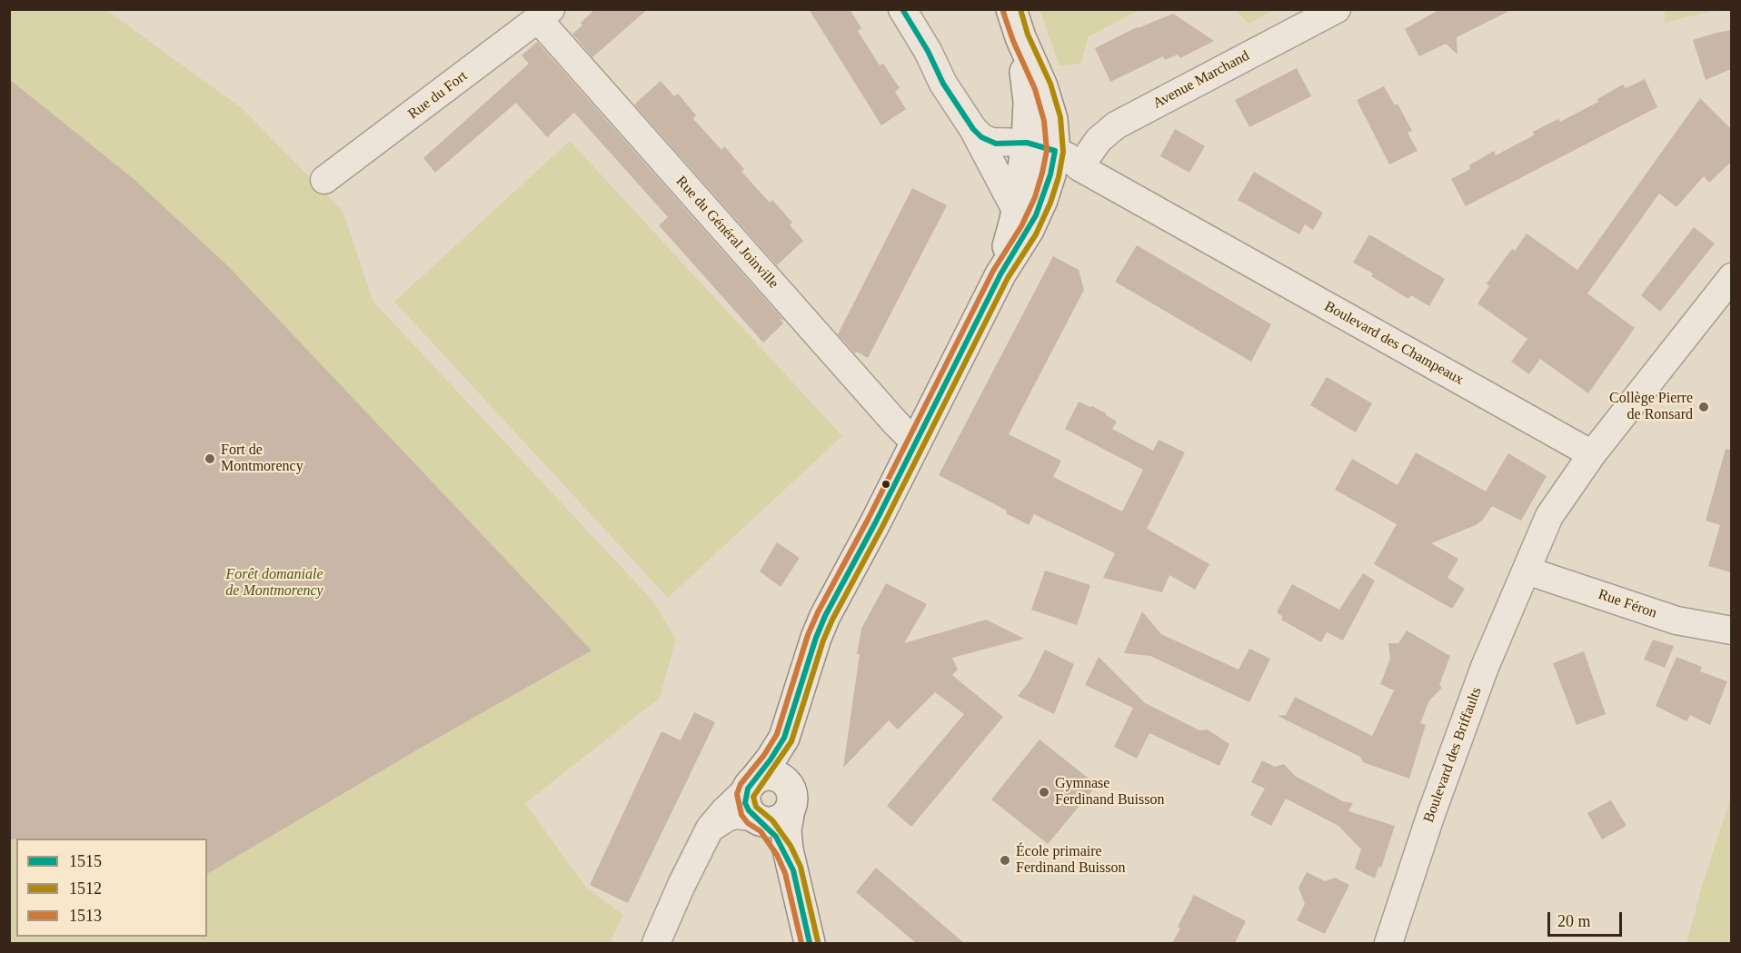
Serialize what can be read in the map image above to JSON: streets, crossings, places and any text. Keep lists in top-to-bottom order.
{
  "streets": {
    "street": [
      "Avenue Marchand",
      "Rue du Fort",
      "Rue du Général Joinville",
      "Boulevard des Champeaux",
      "Rue Féron",
      "Boulevard des Briffaults"
    ]
  },
  "crossings": [
    ["Avenue Marchand", "Boulevard des Champeaux"],
    ["Rue du Fort", "Rue du Général Joinville"],
    ["Rue Féron", "Boulevard des Briffaults"]
  ],
  "parks": ["Forêt domaniale de Montmorency"],
  "places": [
    "Collège Pierre de Ronsard",
    "Fort de Montmorency",
    "Gymnase Ferdinand Buisson",
    "École primaire Ferdinand Buisson"
  ],
  "lines": ["transit line 1515", "transit line 1512", "transit line 1513"],
  "legend": ["1515", "1512", "1513"],
  "scale_bar": "20 m"
}
